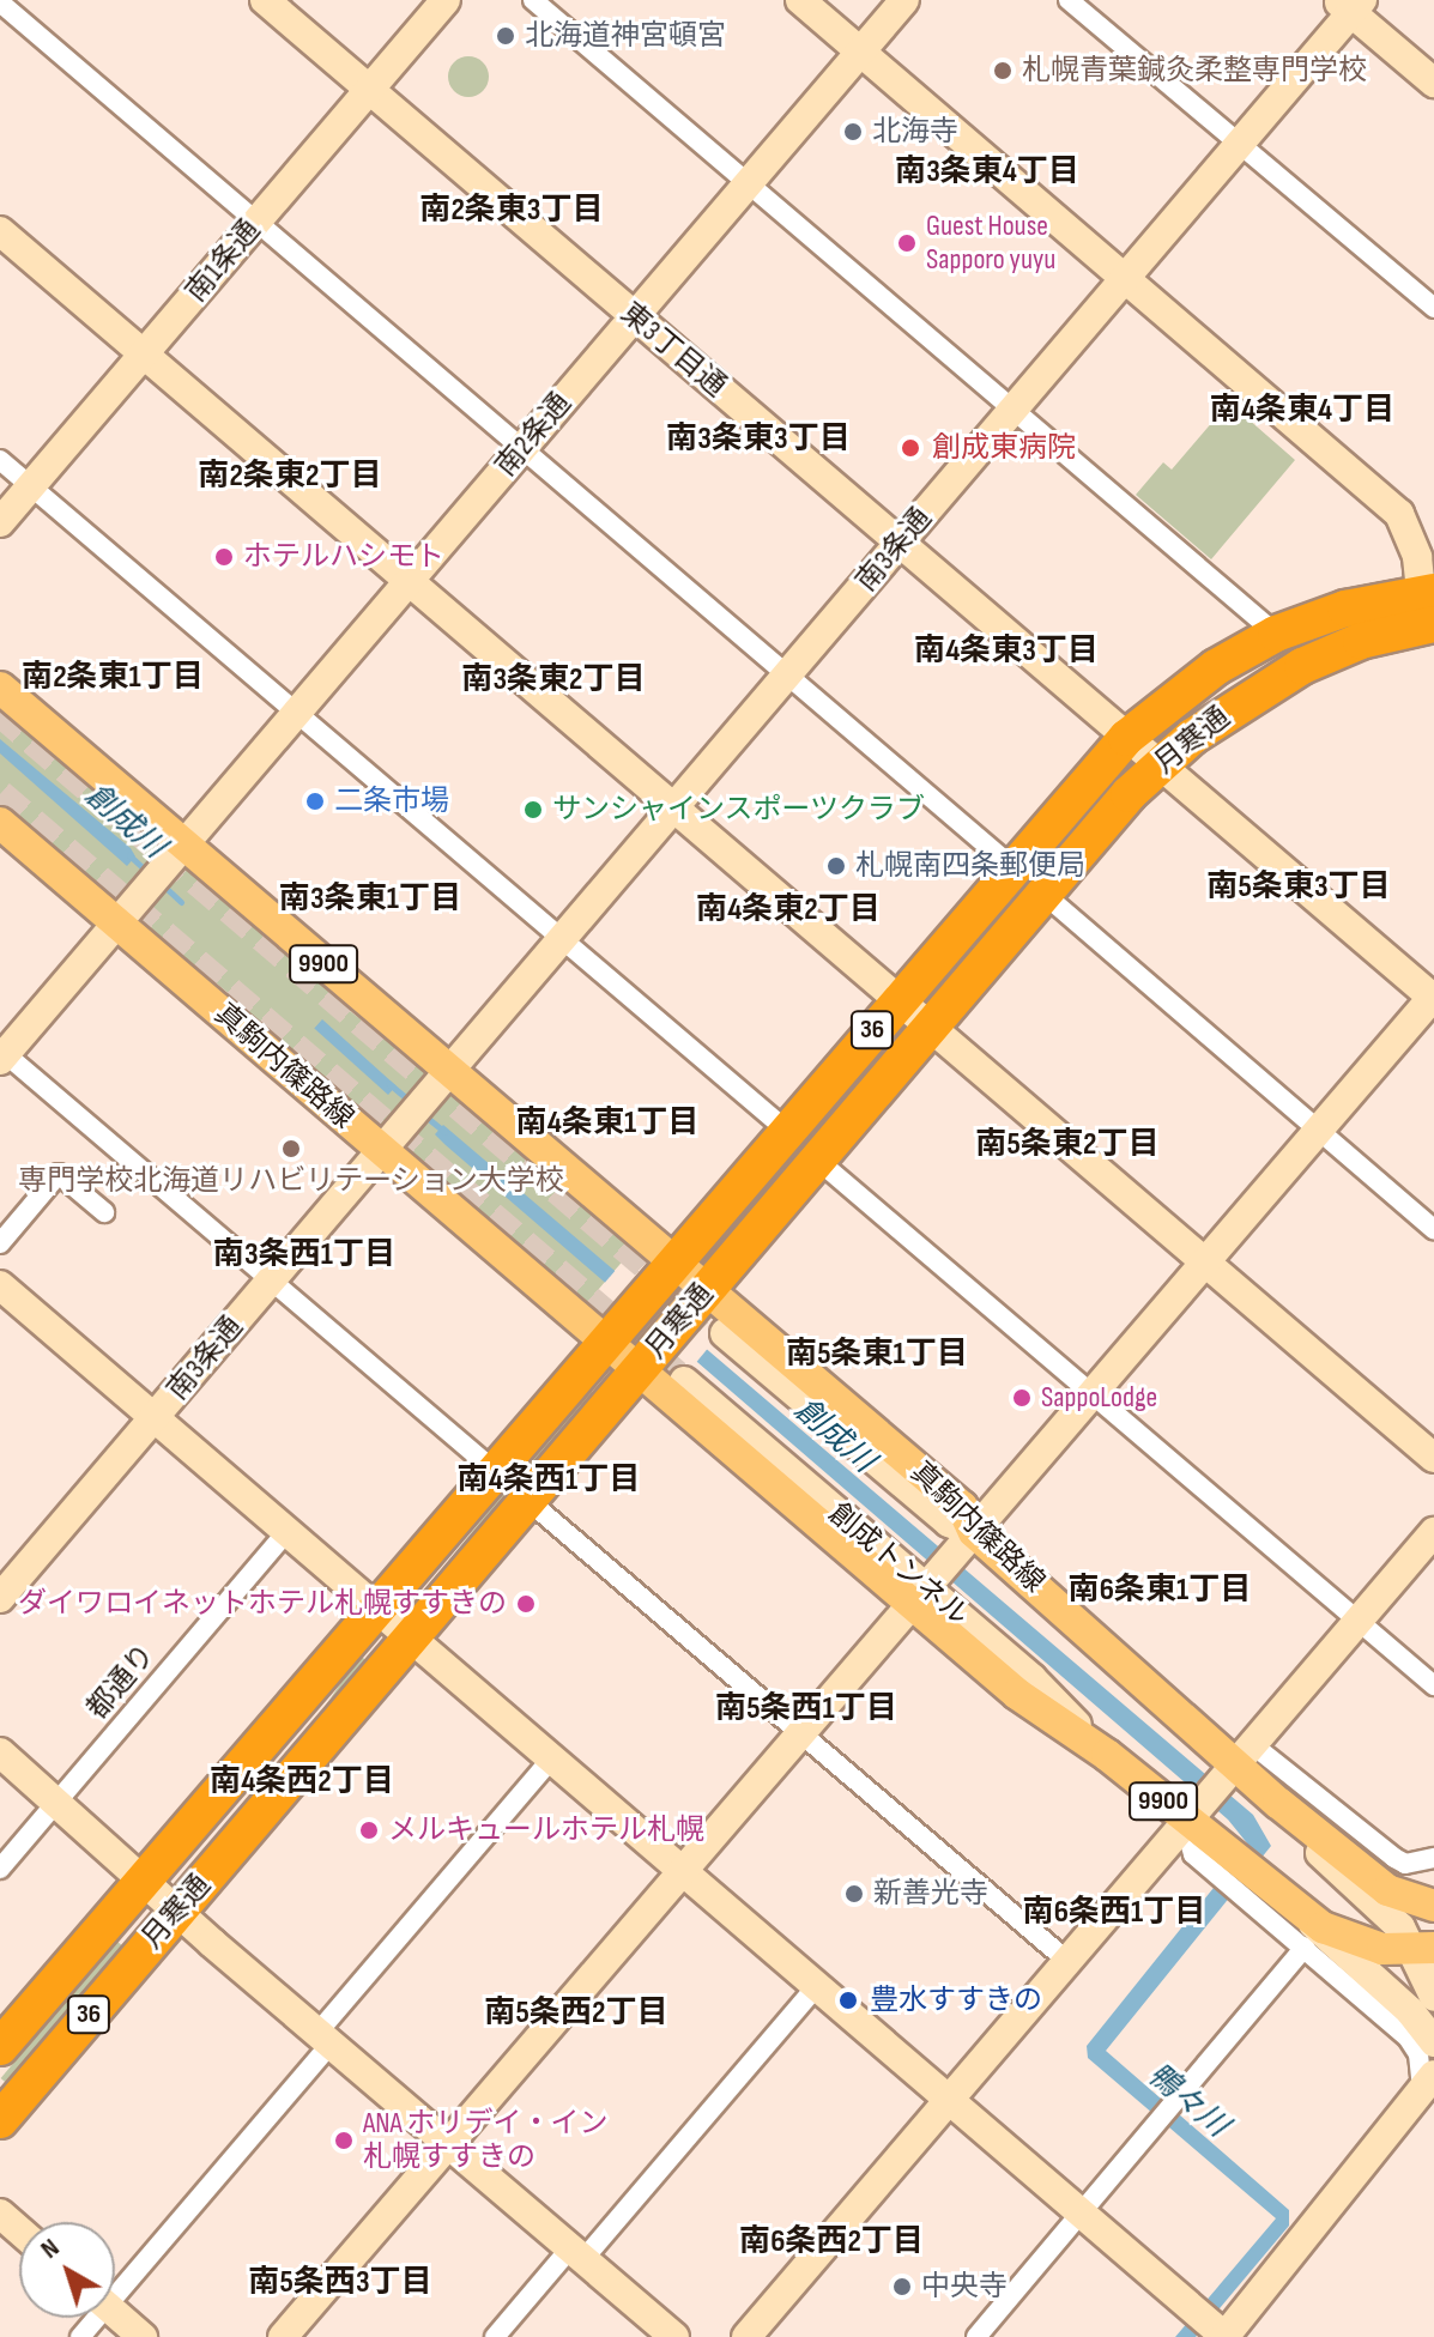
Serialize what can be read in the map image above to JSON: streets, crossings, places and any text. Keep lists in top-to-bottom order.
{
  "streets": {
    "highway": ["月寒通", "36"],
    "main road": ["9900", "真駒内篠路線"],
    "street": [
      "南1条通",
      "東3丁目通",
      "南2条通",
      "南3条通",
      "創成トンネル",
      "都通り"
    ]
  },
  "crossings": [
    ["南1条通", "東3丁目通"],
    ["東3丁目通", "南2条通"],
    ["東3丁目通", "南3条通"],
    ["東3丁目通", "月寒通"],
    ["南2条通", "真駒内篠路線"],
    ["南3条通", "真駒内篠路線"],
    ["月寒通", "真駒内篠路線"],
    ["真駒内篠路線", "創成トンネル"]
  ],
  "districts": [
    "南3条東4丁目",
    "南2条東3丁目",
    "南4条東4丁目",
    "南3条東3丁目",
    "南2条東2丁目",
    "南4条東3丁目",
    "南2条東1丁目",
    "南3条東2丁目",
    "南5条東3丁目",
    "南3条東1丁目",
    "南4条東2丁目",
    "南4条東1丁目",
    "南5条東2丁目",
    "南3条西1丁目",
    "南5条東1丁目",
    "南4条西1丁目",
    "南6条東1丁目",
    "南5条西1丁目",
    "南4条西2丁目",
    "南6条西1丁目",
    "南5条西2丁目",
    "南6条西2丁目",
    "南5条西3丁目"
  ],
  "water": ["創成川", "鴨々川"],
  "places": [
    "北海道神宮頓宮",
    "札幌青葉鍼灸柔整専門学校",
    "北海寺",
    "Guest House Sapporo yuyu",
    "創成東病院",
    "ホテルハシモト",
    "二条市場",
    "サンシャインスポーツクラブ",
    "札幌南四条郵便局",
    "専門学校北海道リハビリテーション大学校",
    "SappoLodge",
    "ダイワロイネットホテル札幌すすきの",
    "メルキュールホテル札幌",
    "新善光寺",
    "豊水すすきの",
    "ANA ホリデイ・イン 札幌すすきの",
    "中央寺"
  ],
  "north": "top left"
}
